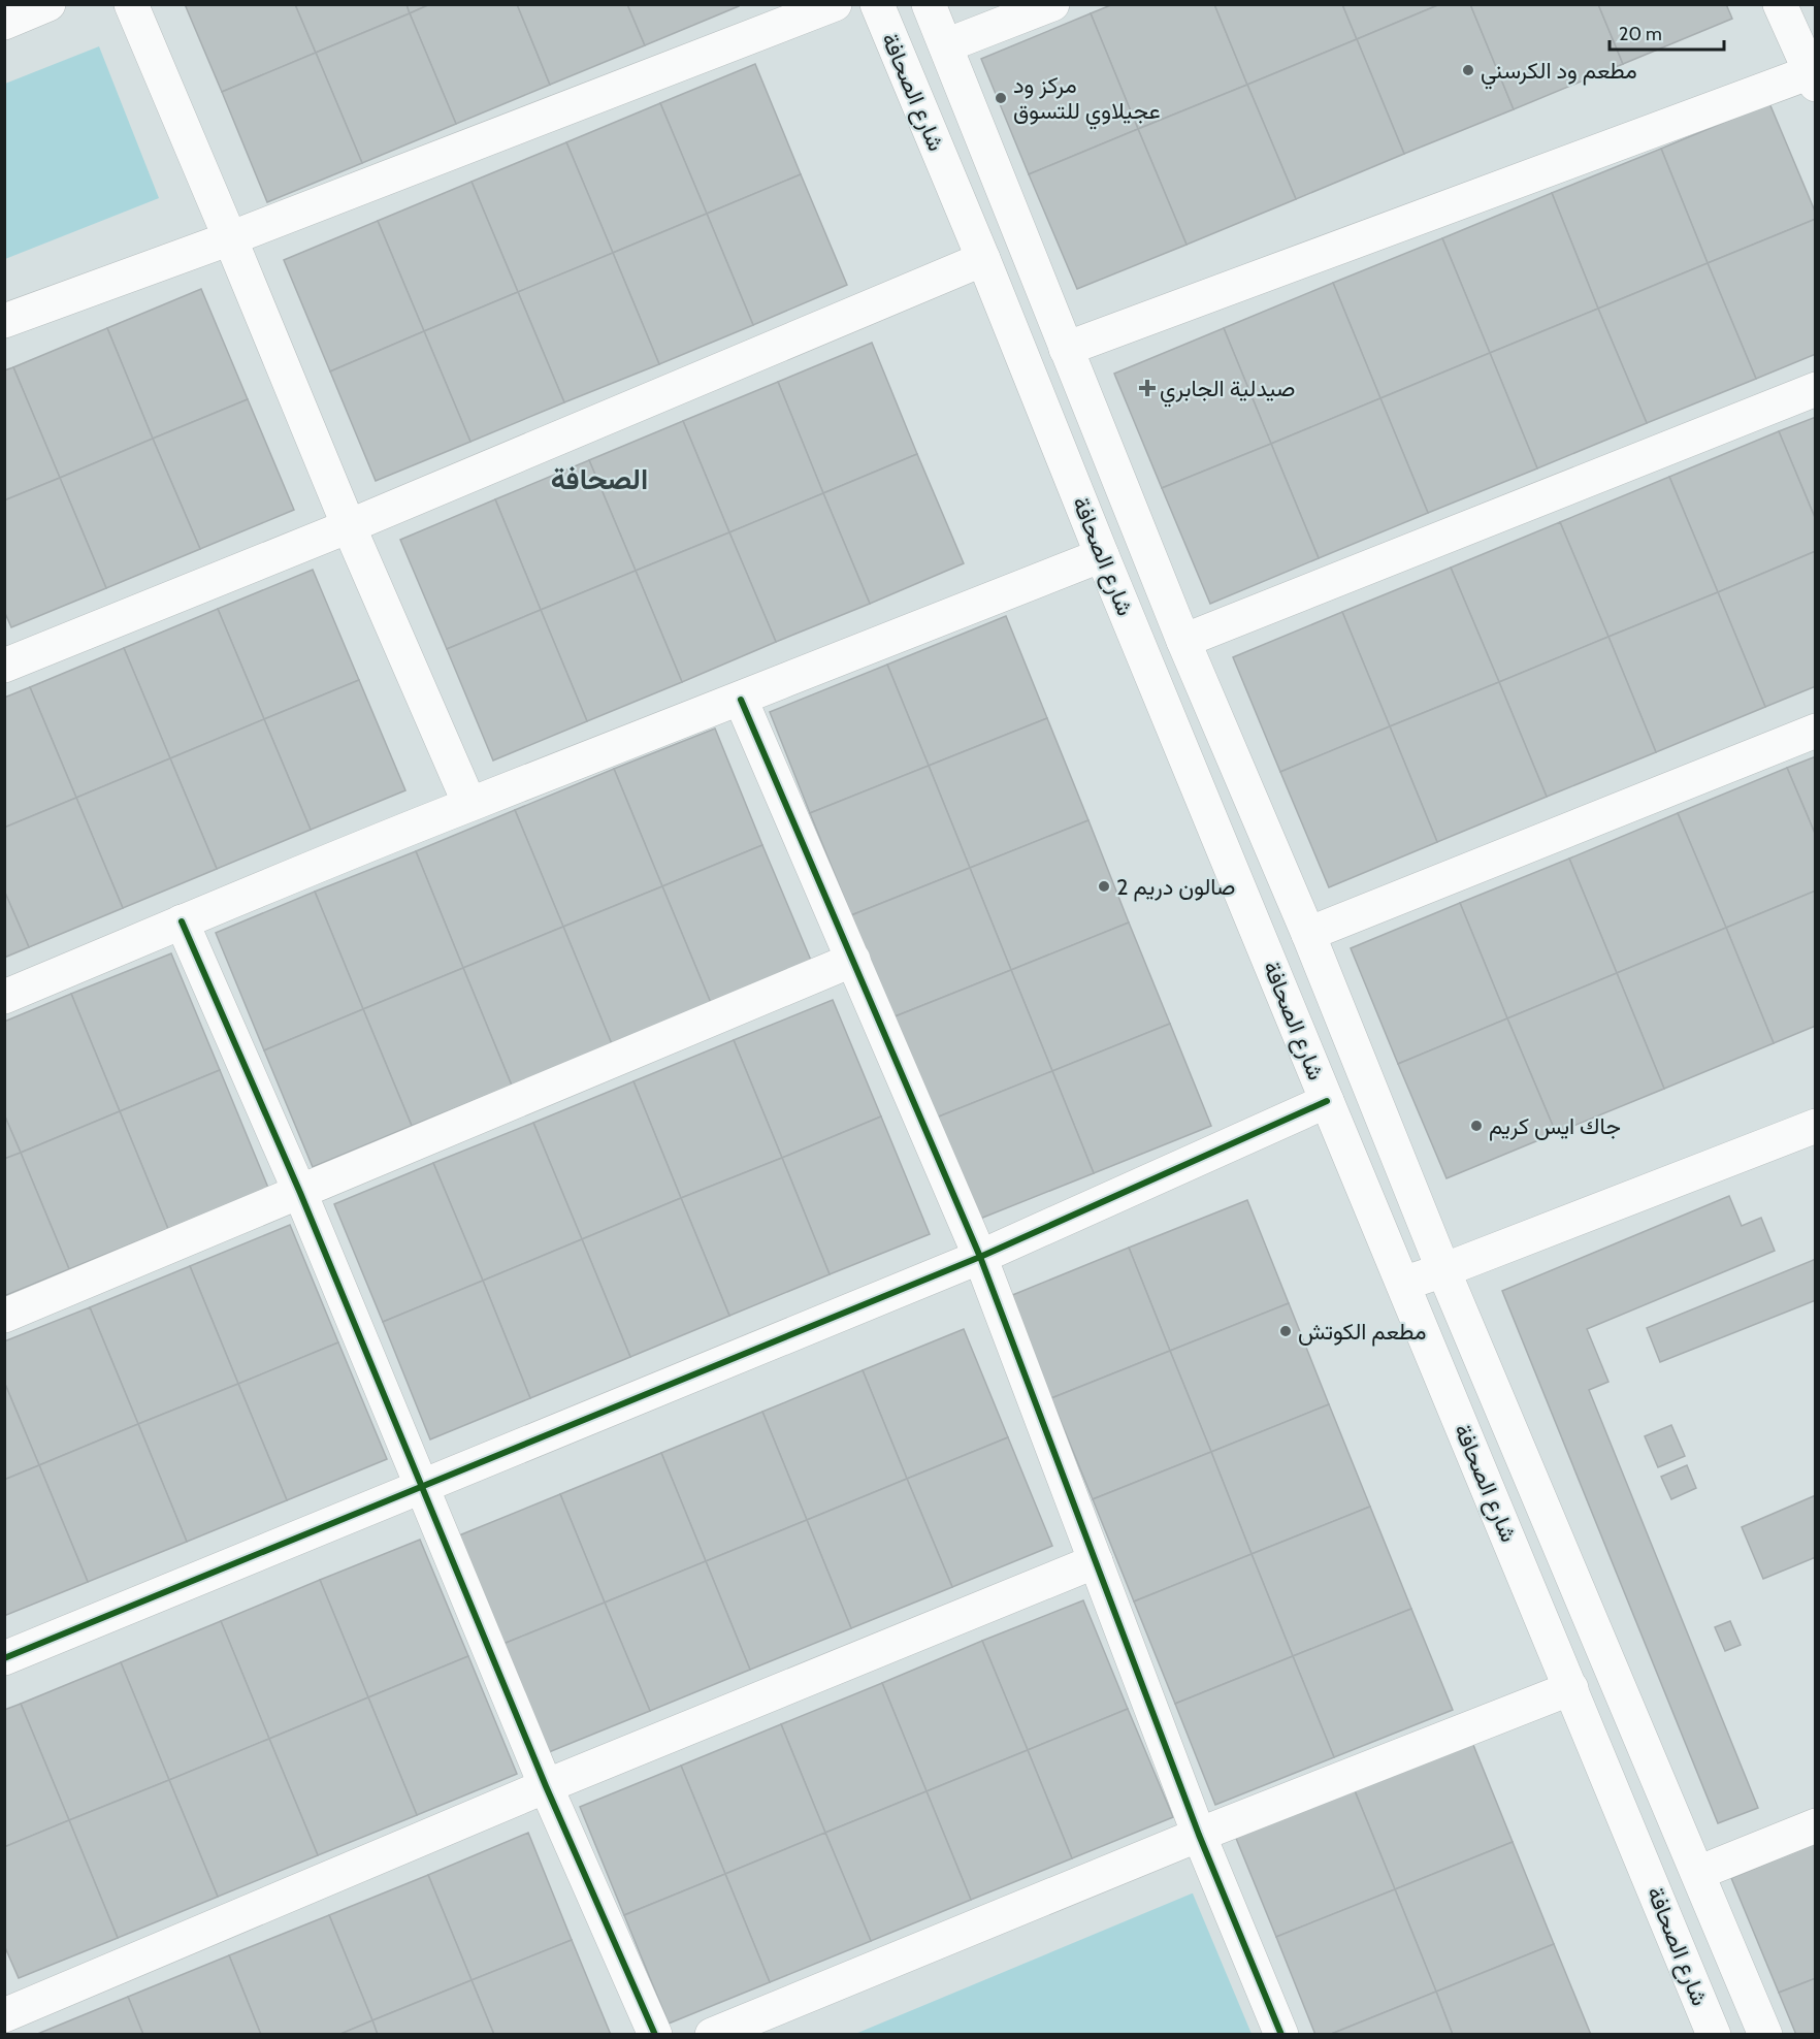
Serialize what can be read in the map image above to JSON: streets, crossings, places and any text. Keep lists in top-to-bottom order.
{
  "streets": {
    "street": ["شارع الصحافة"]
  },
  "districts": ["الصحافة"],
  "places": {
    "other": [
      "مطعم ود الكرسني",
      "مركز ود عجيلاوي للتسوق",
      "صالون دريم 2",
      "جاك ايس كريم",
      "مطعم الكوتش"
    ],
    "health": ["صيدلية الجابري"]
  },
  "scale_bar": "20 m"
}
